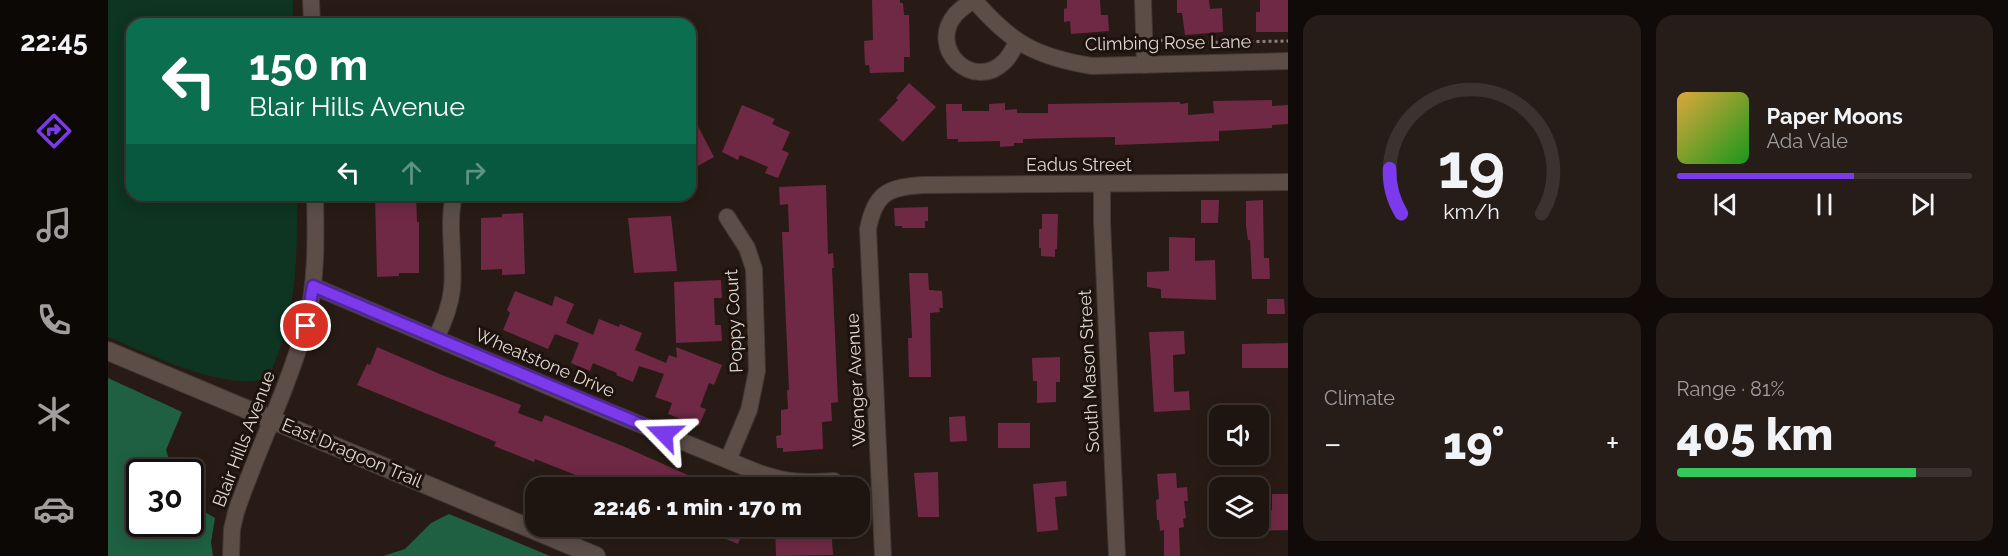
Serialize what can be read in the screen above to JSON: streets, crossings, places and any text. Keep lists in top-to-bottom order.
{
  "streets": {
    "street": [
      "Climbing Rose Lane",
      "Eadus Street",
      "Poppy Court",
      "Wheatstone Drive",
      "South Mason Street",
      "Wenger Avenue",
      "Blair Hills Avenue",
      "East Dragoon Trail"
    ]
  },
  "crossings": [
    ["Eadus Street", "South Mason Street"],
    ["Eadus Street", "Wenger Avenue"],
    ["Poppy Court", "Wheatstone Drive"],
    ["Wheatstone Drive", "Blair Hills Avenue"],
    ["Blair Hills Avenue", "East Dragoon Trail"]
  ],
  "page": {
    "tabs": "22:45",
    "turn": ["150 m", "Blair Hills Avenue"],
    "song": ["Paper Moons", "Ada Vale"],
    "tile": [
      "Climate",
      ["Range · 81%", "405 km"]
    ],
    "heat": ["−", "19°", "+"],
    "limit": "30",
    "trip": "22:46 · 1 min · 170 m",
    "gauge": ["19", "km/h"]
  }
}
